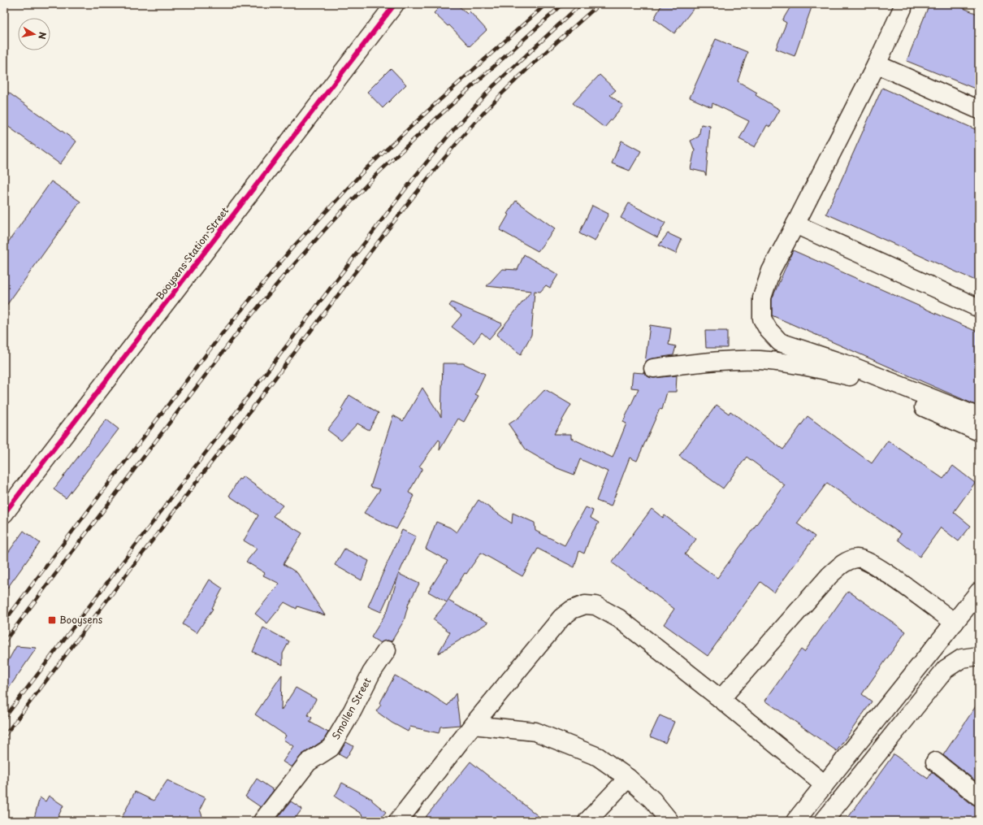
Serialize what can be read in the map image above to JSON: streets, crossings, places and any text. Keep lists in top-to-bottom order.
{
  "streets": {
    "street": ["Booysens Station Street", "Smollen Street"]
  },
  "places": {
    "transit": ["Booysens"]
  },
  "north": "right"
}
